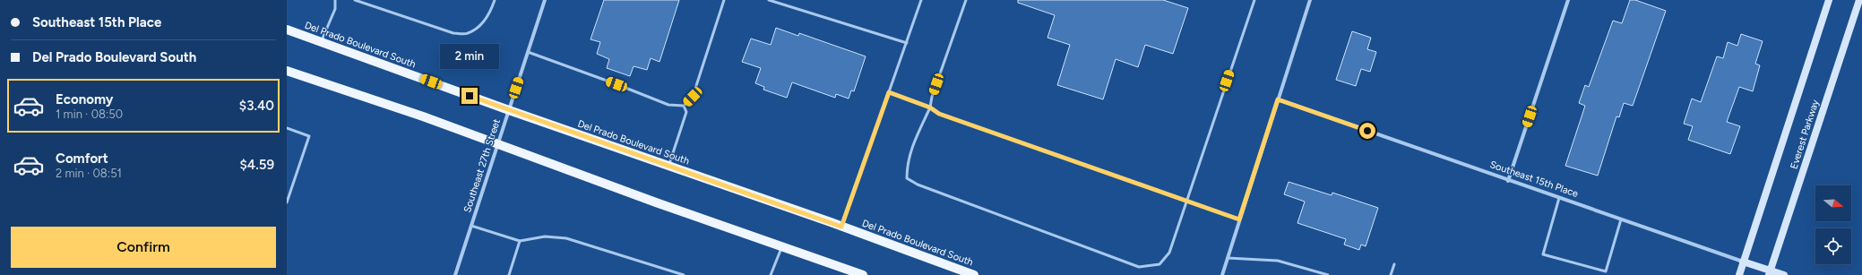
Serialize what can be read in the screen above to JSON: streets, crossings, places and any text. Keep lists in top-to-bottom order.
{
  "streets": {
    "main road": ["Del Prado Boulevard South"],
    "street": ["Everest Parkway", "Southeast 27th Street", "Southeast 15th Place"]
  },
  "crossings": [
    ["Del Prado Boulevard South", "Southeast 27th Street"],
    ["Everest Parkway", "Southeast 15th Place"]
  ],
  "north": "right",
  "page": {
    "banner": ["Southeast 15th Place", "Del Prado Boulevard South"],
    "bubble": "2 min",
    "list": [
      {
        "name": "Economy",
        "note": "1 min · 08:50",
        "value": "$3.40"
      },
      {
        "name": "Comfort",
        "note": "2 min · 08:51",
        "value": "$4.59"
      }
    ],
    "buttons": "Confirm"
  }
}
